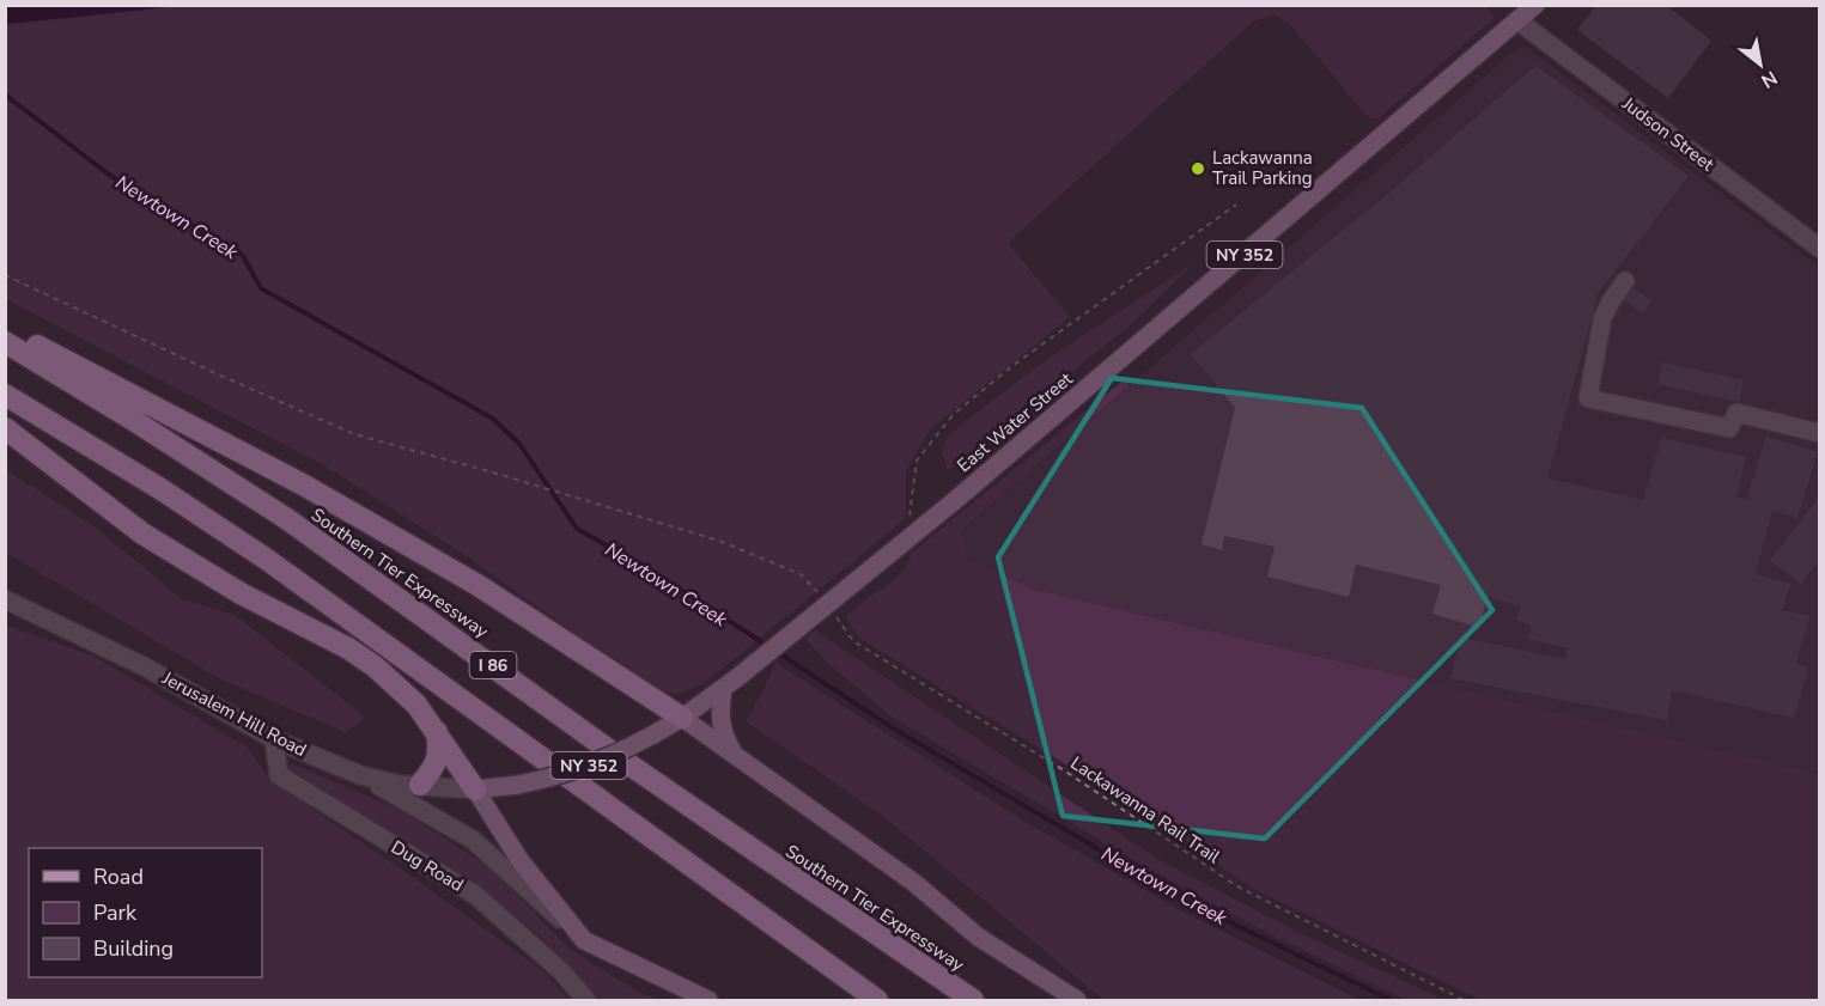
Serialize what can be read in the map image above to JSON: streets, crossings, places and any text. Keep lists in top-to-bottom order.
{
  "streets": {
    "highway": ["Southern Tier Expressway", "I 86"],
    "main road": ["NY 352", "East Water Street"],
    "street": ["Judson Street", "Jerusalem Hill Road", "Dug Road"],
    "path": ["Lackawanna Rail Trail"]
  },
  "crossings": [
    ["Judson Street", "East Water Street"],
    ["East Water Street", "Jerusalem Hill Road"],
    ["Jerusalem Hill Road", "Dug Road"]
  ],
  "water": ["Newtown Creek"],
  "places": ["Lackawanna Trail Parking"],
  "legend": ["Road", "Park", "Building"],
  "north": "bottom right"
}
